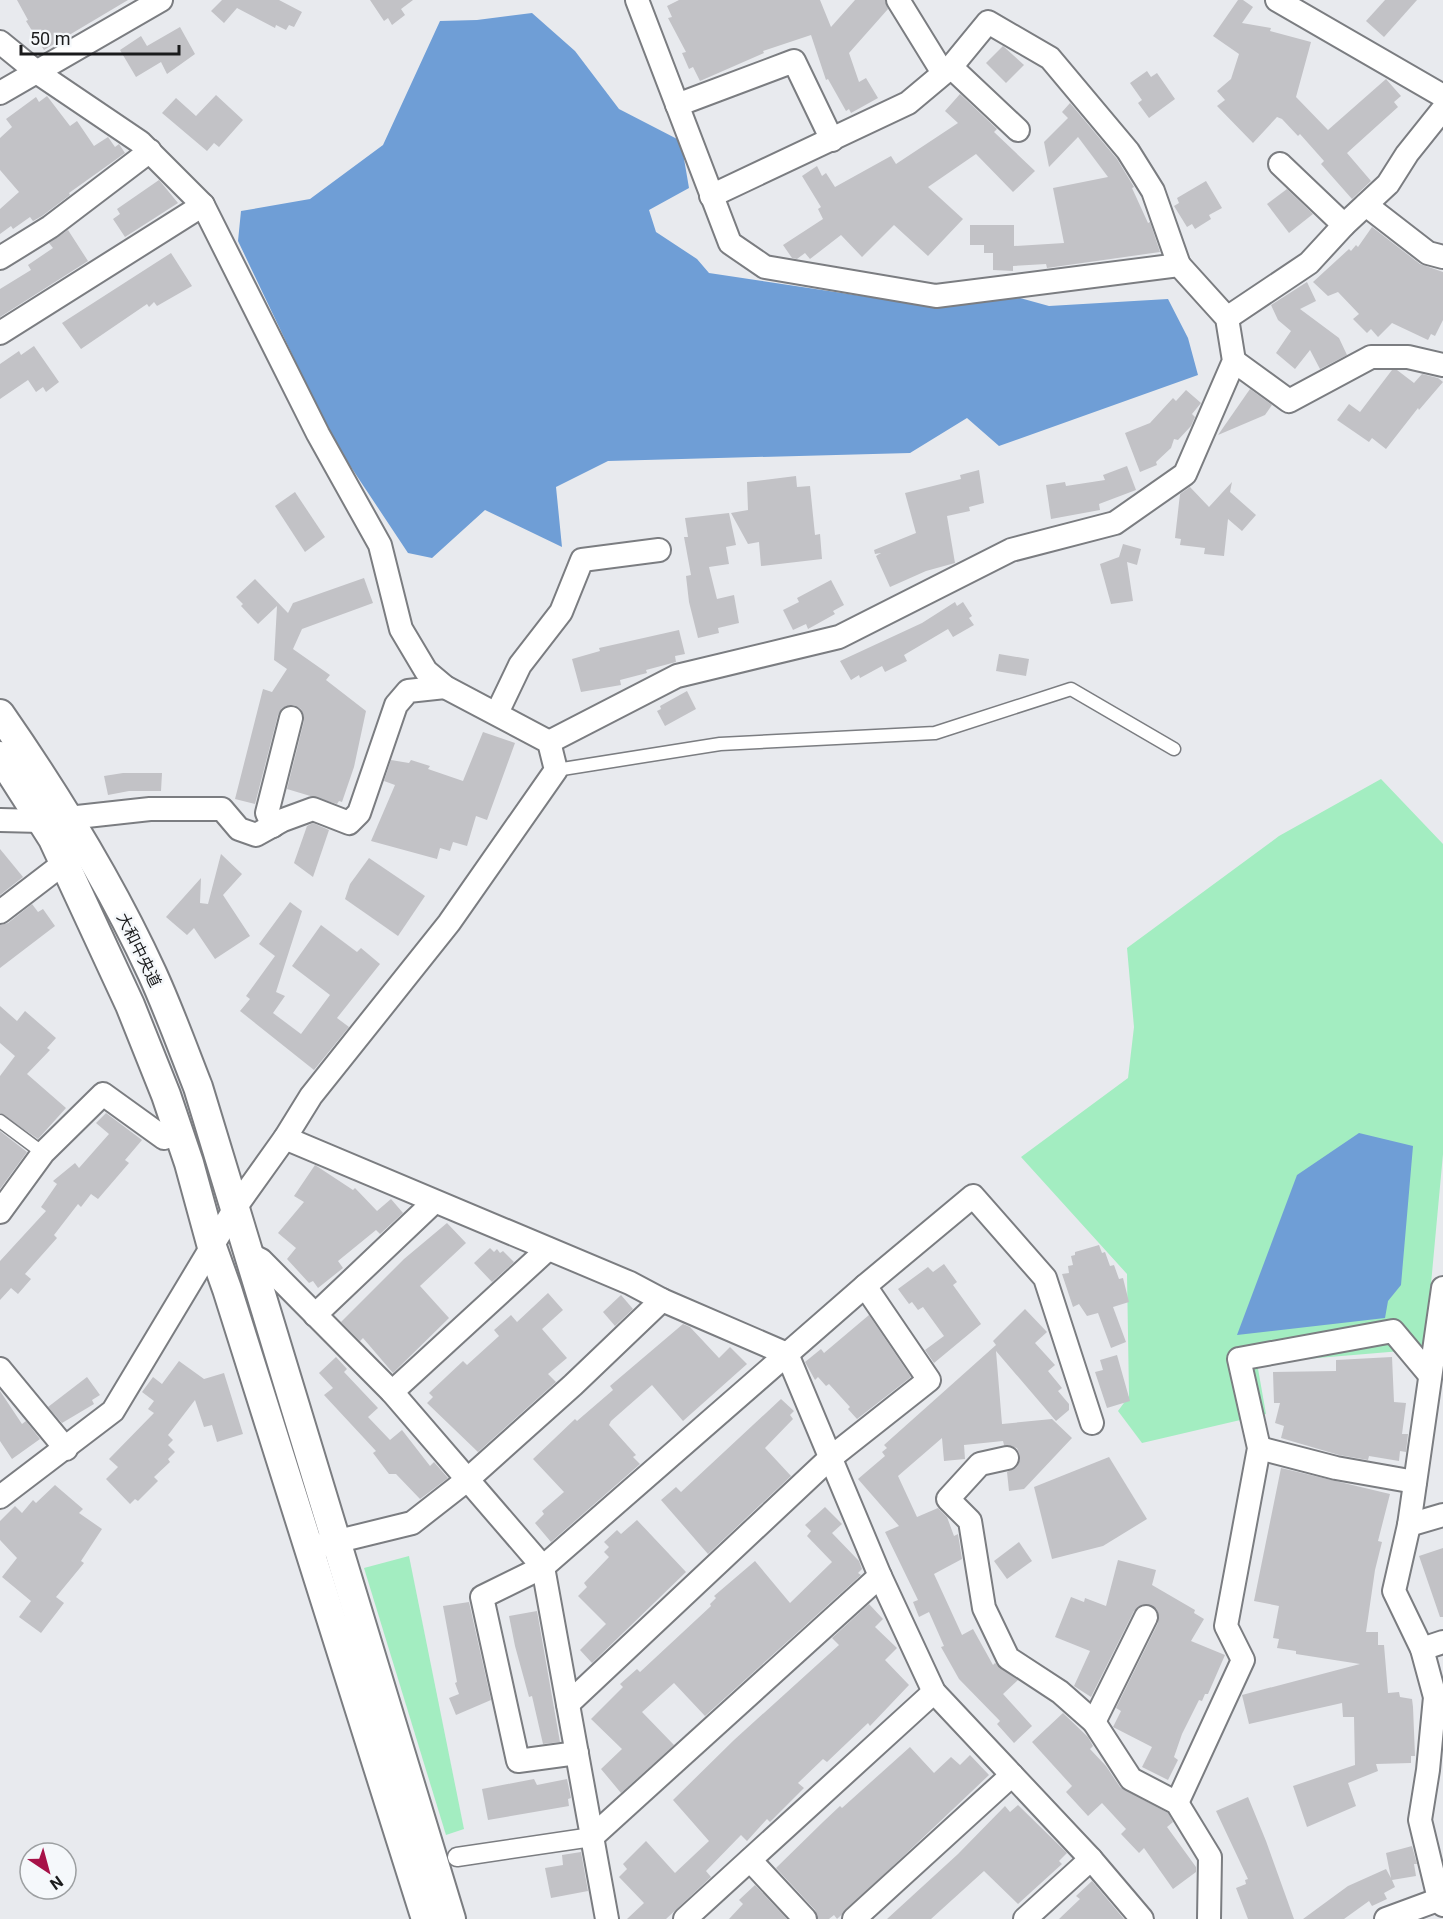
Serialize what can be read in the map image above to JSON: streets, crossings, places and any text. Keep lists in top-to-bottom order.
{
  "streets": {
    "street": ["大和中央道"]
  },
  "scale_bar": "50 m",
  "north": "bottom right"
}
